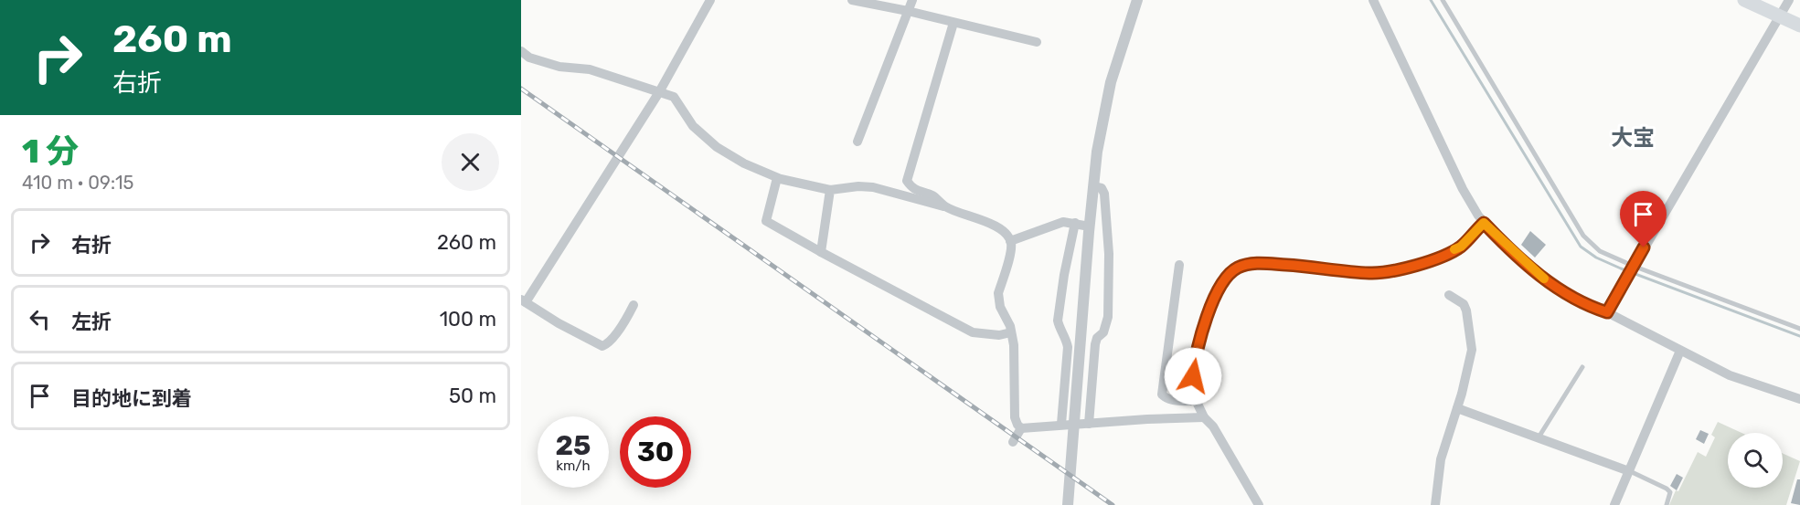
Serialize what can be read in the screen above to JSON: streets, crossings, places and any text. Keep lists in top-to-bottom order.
{
  "districts": ["大宝"],
  "page": {
    "turn": ["260 m", "右折"],
    "heading": ["1 分", "410 m · 09:15"],
    "list": [
      {
        "name": "右折",
        "value": "260 m"
      },
      {
        "name": "左折",
        "value": "100 m"
      },
      {
        "name": "目的地に到着",
        "value": "50 m"
      }
    ],
    "speed": "25 km/h",
    "limit": "30"
  }
}
